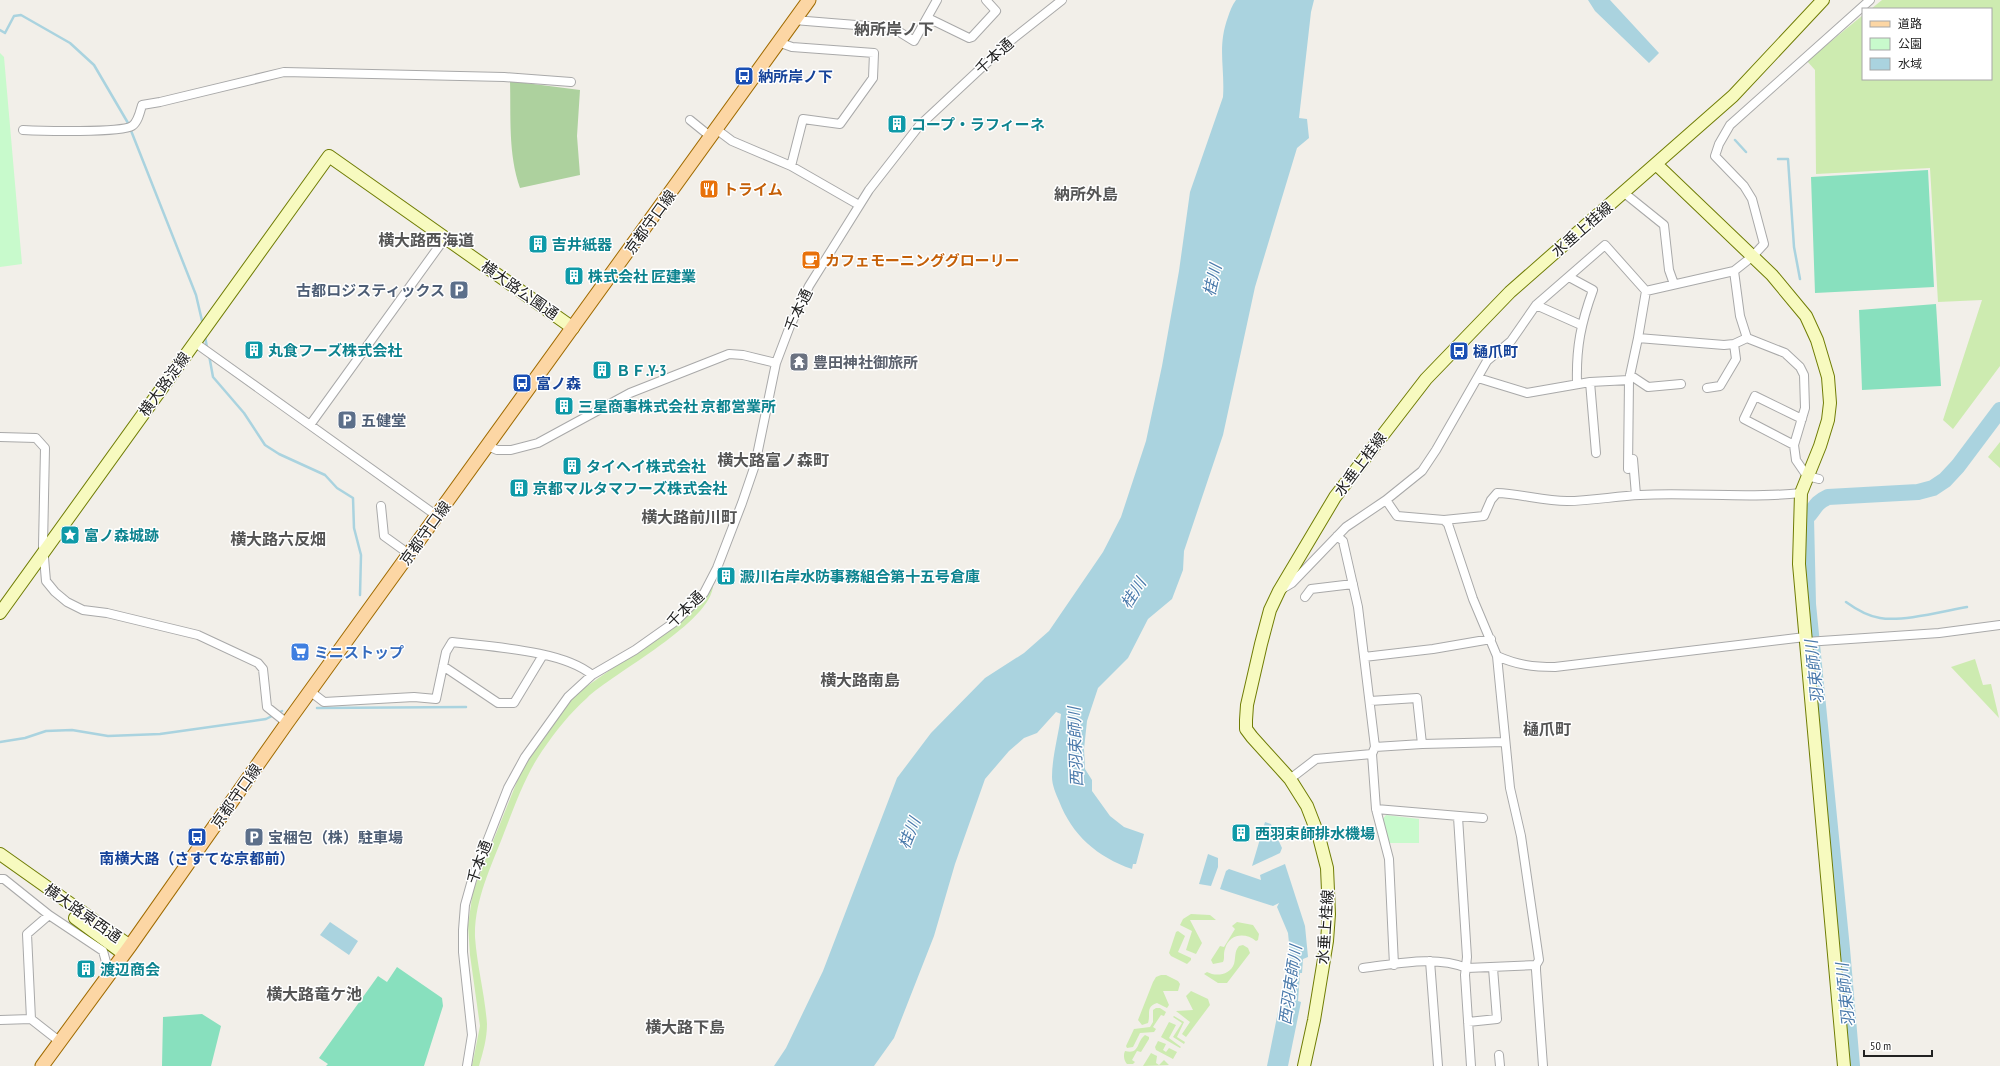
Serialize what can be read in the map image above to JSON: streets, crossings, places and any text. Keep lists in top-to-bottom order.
{
  "streets": {
    "main road": ["京都守口線"],
    "street": [
      "千本通",
      "水垂上桂線",
      "横大路公園通",
      "横大路淀線",
      "横大路東西通"
    ]
  },
  "crossings": [
    ["京都守口線", "横大路公園通"],
    ["京都守口線", "横大路東西通"],
    ["横大路公園通", "横大路淀線"]
  ],
  "districts": [
    "納所岸ノ下",
    "納所外島",
    "横大路西海道",
    "横大路富ノ森町",
    "横大路前川町",
    "横大路六反畑",
    "横大路南島",
    "樋爪町",
    "横大路竜ケ池",
    "横大路下島"
  ],
  "water": ["桂川", "羽束師川", "西羽束師川"],
  "places": {
    "bus stop": [
      "納所岸ノ下",
      "樋爪町",
      "富ノ森",
      "南横大路（さすてな京都前）"
    ],
    "building": [
      "コープ・ラフィーネ",
      "吉井紙器",
      "株式会社 匠建業",
      "丸食フーズ株式会社",
      "ＢＦ.Y-3",
      "三星商事株式会社 京都営業所",
      "タイヘイ株式会社",
      "京都マルタマフーズ株式会社",
      "澱川右岸水防事務組合第十五号倉庫",
      "西羽束師排水機場",
      "渡辺商会"
    ],
    "restaurant": ["トライム"],
    "cafe": ["カフェモーニンググローリー"],
    "parking": ["古都ロジスティックス", "五健堂", "宝梱包（株）駐車場"],
    "temple": ["豊田神社御旅所"],
    "place": ["富ノ森城跡"],
    "supermarket": ["ミニストップ"]
  },
  "legend": ["道路", "公園", "水域"],
  "scale_bar": "50 m"
}
